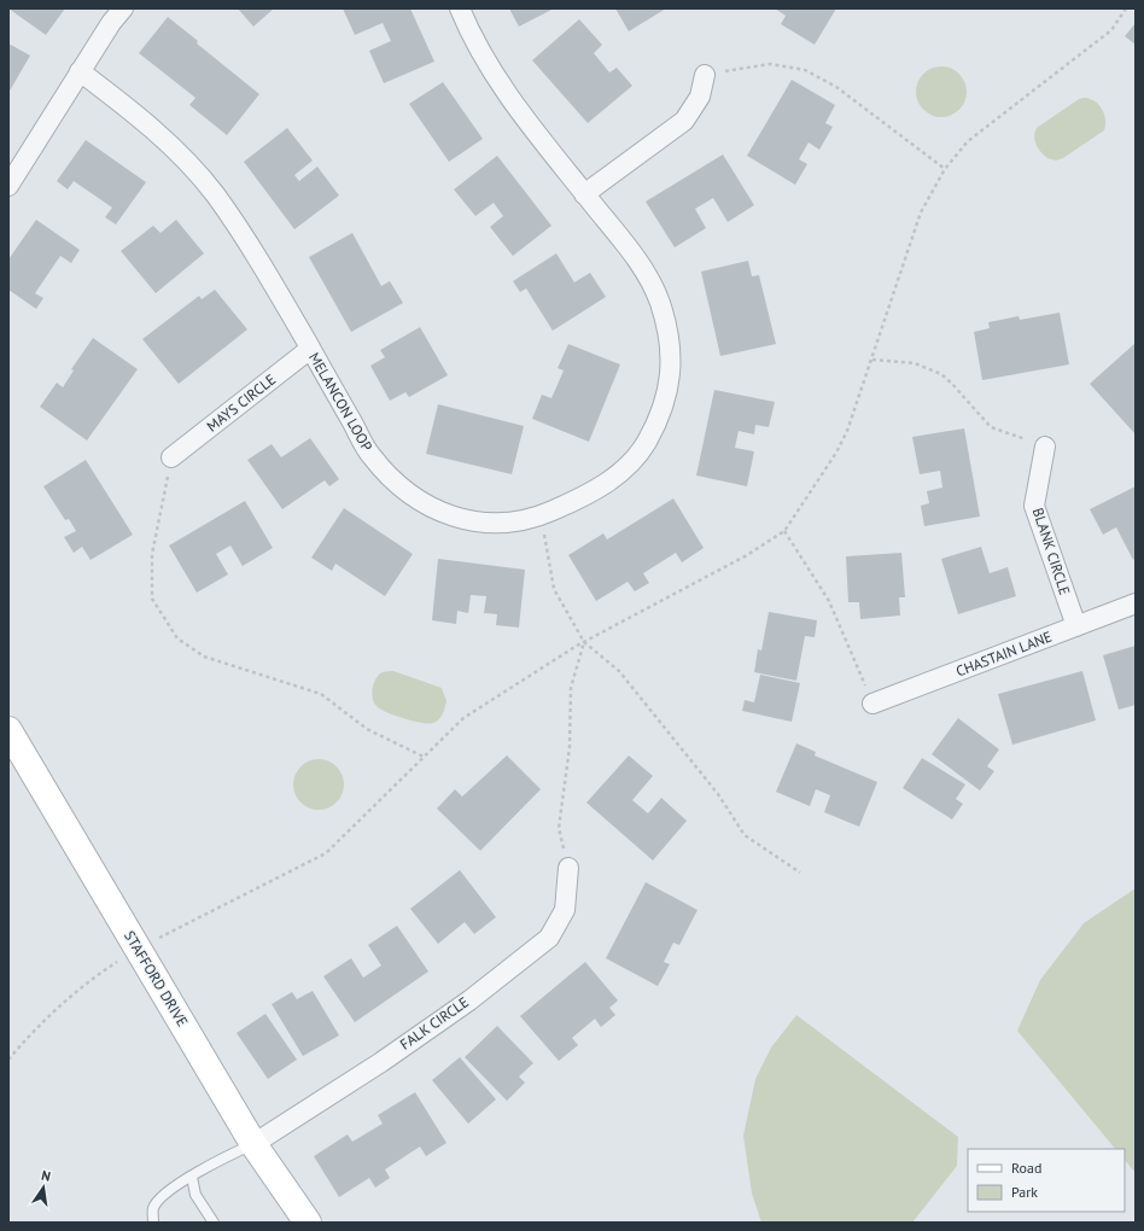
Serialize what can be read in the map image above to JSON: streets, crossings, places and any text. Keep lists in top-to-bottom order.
{
  "streets": {
    "street": [
      "MELANCON LOOP",
      "MAYS CIRCLE",
      "BLANK CIRCLE",
      "CHASTAIN LANE",
      "STAFFORD DRIVE",
      "FALK CIRCLE"
    ]
  },
  "crossings": [
    ["MELANCON LOOP", "MAYS CIRCLE"],
    ["BLANK CIRCLE", "CHASTAIN LANE"],
    ["STAFFORD DRIVE", "FALK CIRCLE"]
  ],
  "legend": ["Road", "Park"],
  "north": "top"
}
